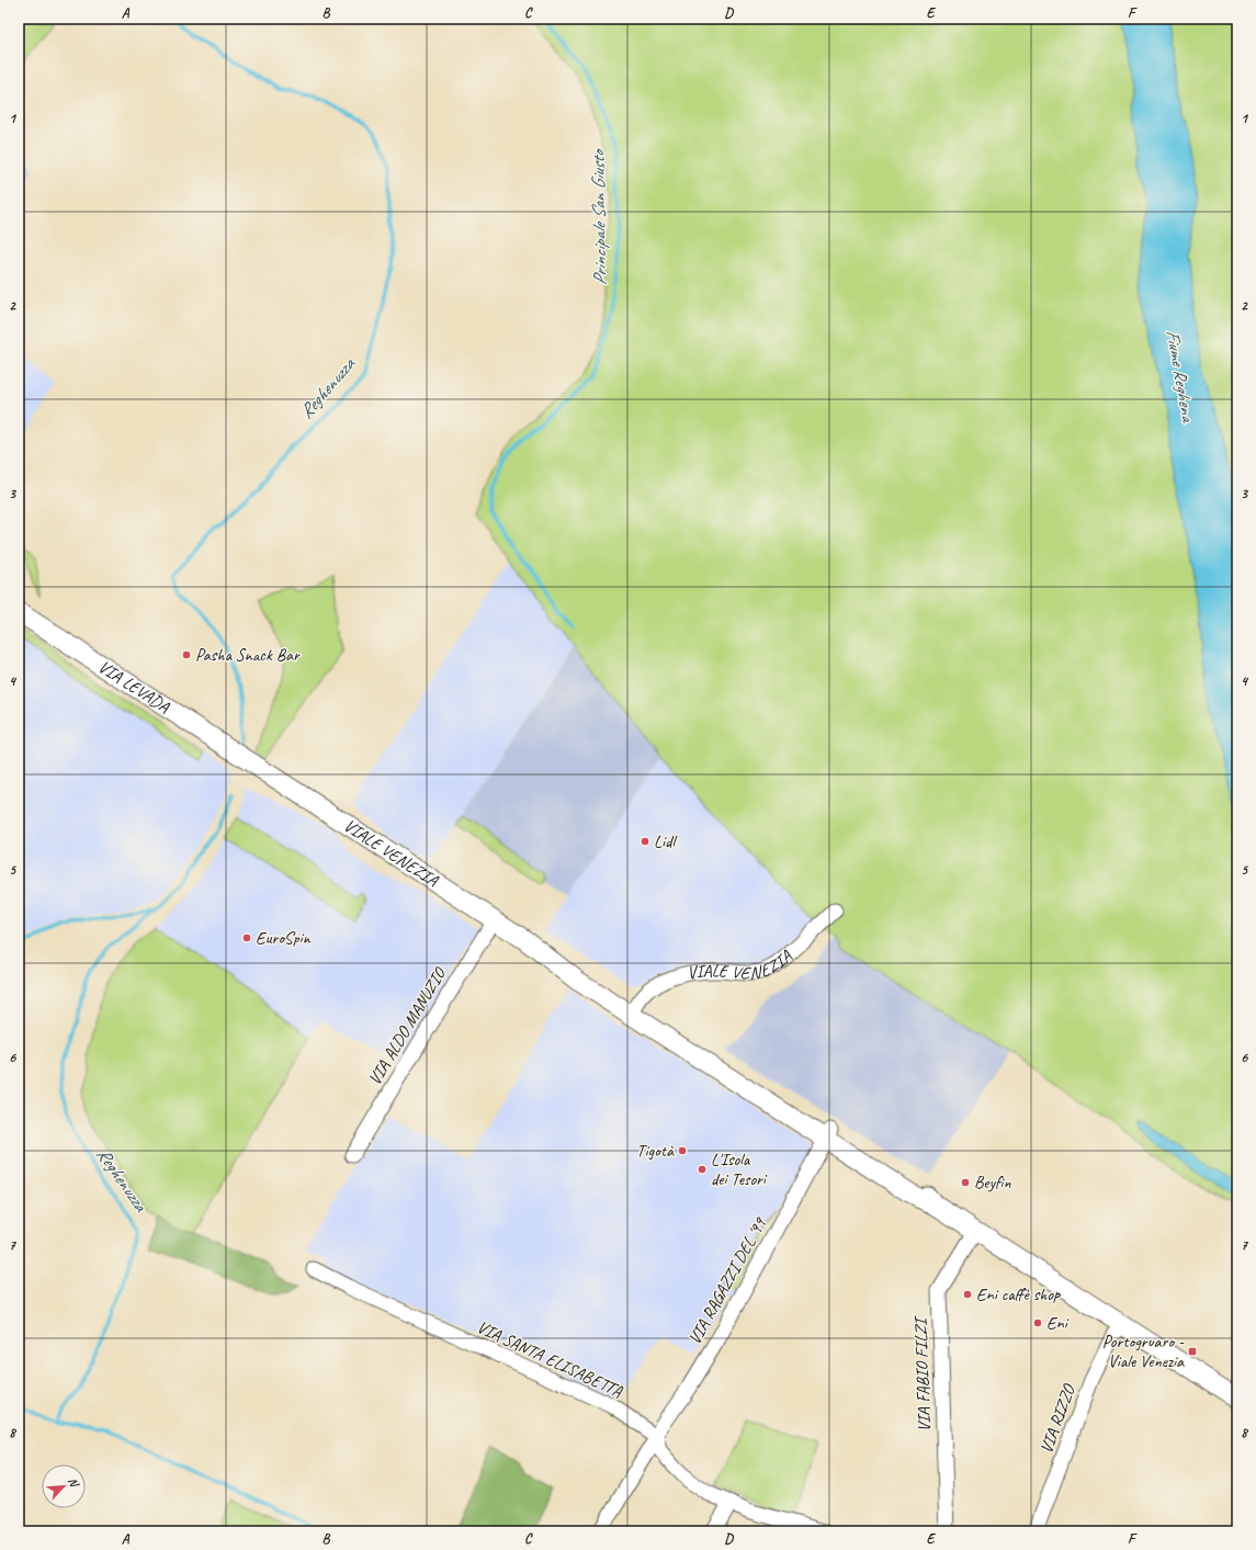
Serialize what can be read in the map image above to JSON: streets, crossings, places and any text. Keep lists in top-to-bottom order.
{
  "streets": {
    "main road": ["VIA LEVADA", "VIALE VENEZIA"],
    "street": [
      "VIA ALDO MANUZIO",
      "VIA RAGAZZI DEL '99",
      "VIA SANTA ELISABETTA",
      "VIA FABIO FILZI",
      "VIA RIZZO"
    ]
  },
  "crossings": [
    ["VIA LEVADA", "VIALE VENEZIA"],
    ["VIALE VENEZIA", "VIA ALDO MANUZIO"],
    ["VIALE VENEZIA", "VIA RAGAZZI DEL '99"],
    ["VIALE VENEZIA", "VIA FABIO FILZI"],
    ["VIALE VENEZIA", "VIA RIZZO"],
    ["VIA RAGAZZI DEL '99", "VIA SANTA ELISABETTA"]
  ],
  "water": ["Principale San Giusto", "Fiume Reghena", "Reghenuzza"],
  "places": {
    "other": [
      "Pasha Snack Bar",
      "Lidl",
      "EuroSpin",
      "Tigotà",
      "L'Isola dei Tesori",
      "Beyfin",
      "Eni caffè shop",
      "Eni"
    ],
    "transit": ["Portogruaro - Viale Venezia"]
  },
  "north": "top right",
  "grid": {
    "columns": [
      "A",
      "B",
      "C",
      "D",
      "E",
      "F"
    ],
    "rows": [
      "1",
      "2",
      "3",
      "4",
      "5",
      "6",
      "7",
      "8"
    ]
  }
}
